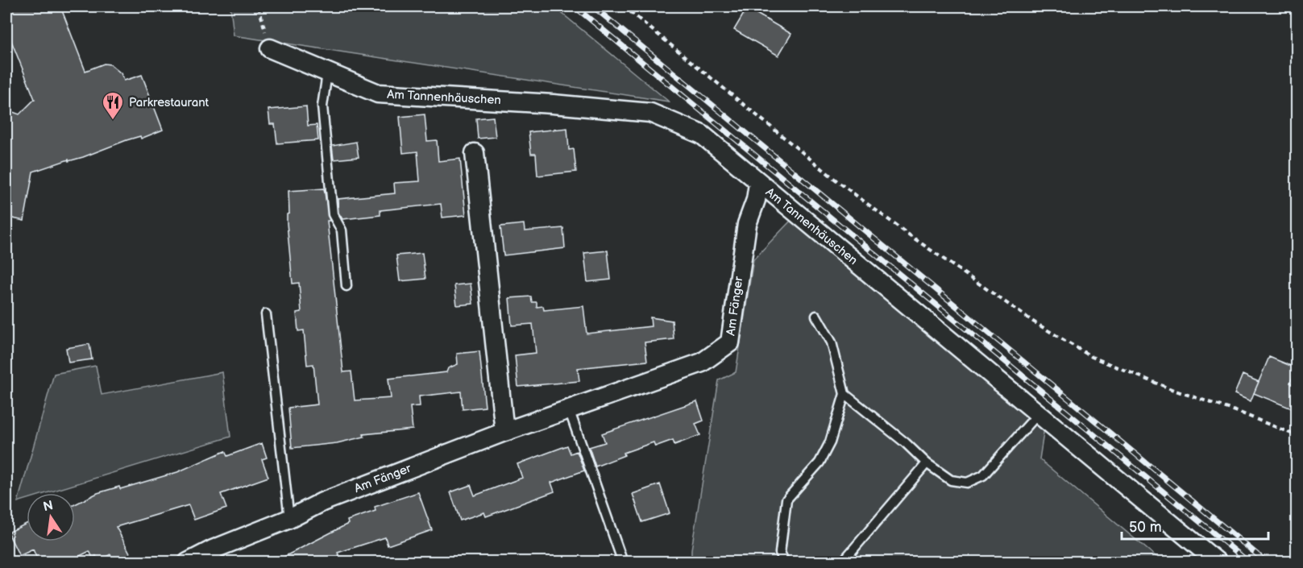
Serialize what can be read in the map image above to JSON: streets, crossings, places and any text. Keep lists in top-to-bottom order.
{
  "streets": {
    "street": ["Am Tannenhäuschen", "Am Fänger"]
  },
  "crossings": [
    ["Am Tannenhäuschen", "Am Fänger"]
  ],
  "places": {
    "restaurant": ["Parkrestaurant"]
  },
  "scale_bar": "50 m",
  "north": "top"
}
